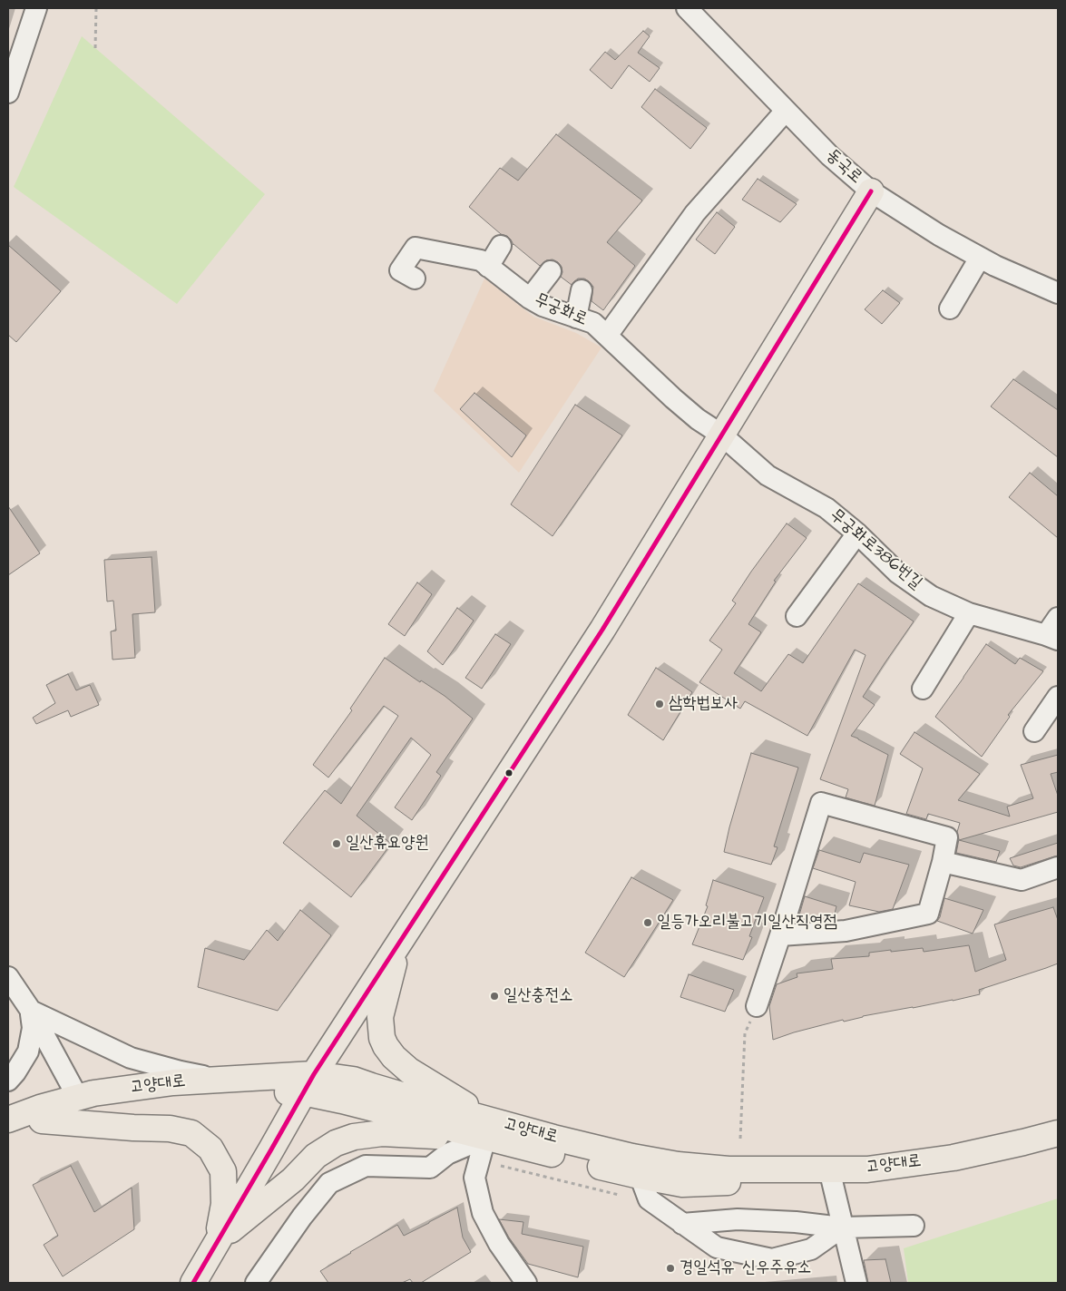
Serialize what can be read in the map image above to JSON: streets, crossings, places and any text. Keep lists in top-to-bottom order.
{
  "streets": {
    "main road": ["고양대로"],
    "street": ["동국로", "무궁화로", "무궁화로386번길"]
  },
  "crossings": [
    ["무궁화로", "무궁화로386번길"]
  ],
  "places": [
    "삼학법보사",
    "일산휴요양원",
    "일등가오리불고기일산직영점",
    "일산충전소",
    "경일석유 신우주유소"
  ]
}
